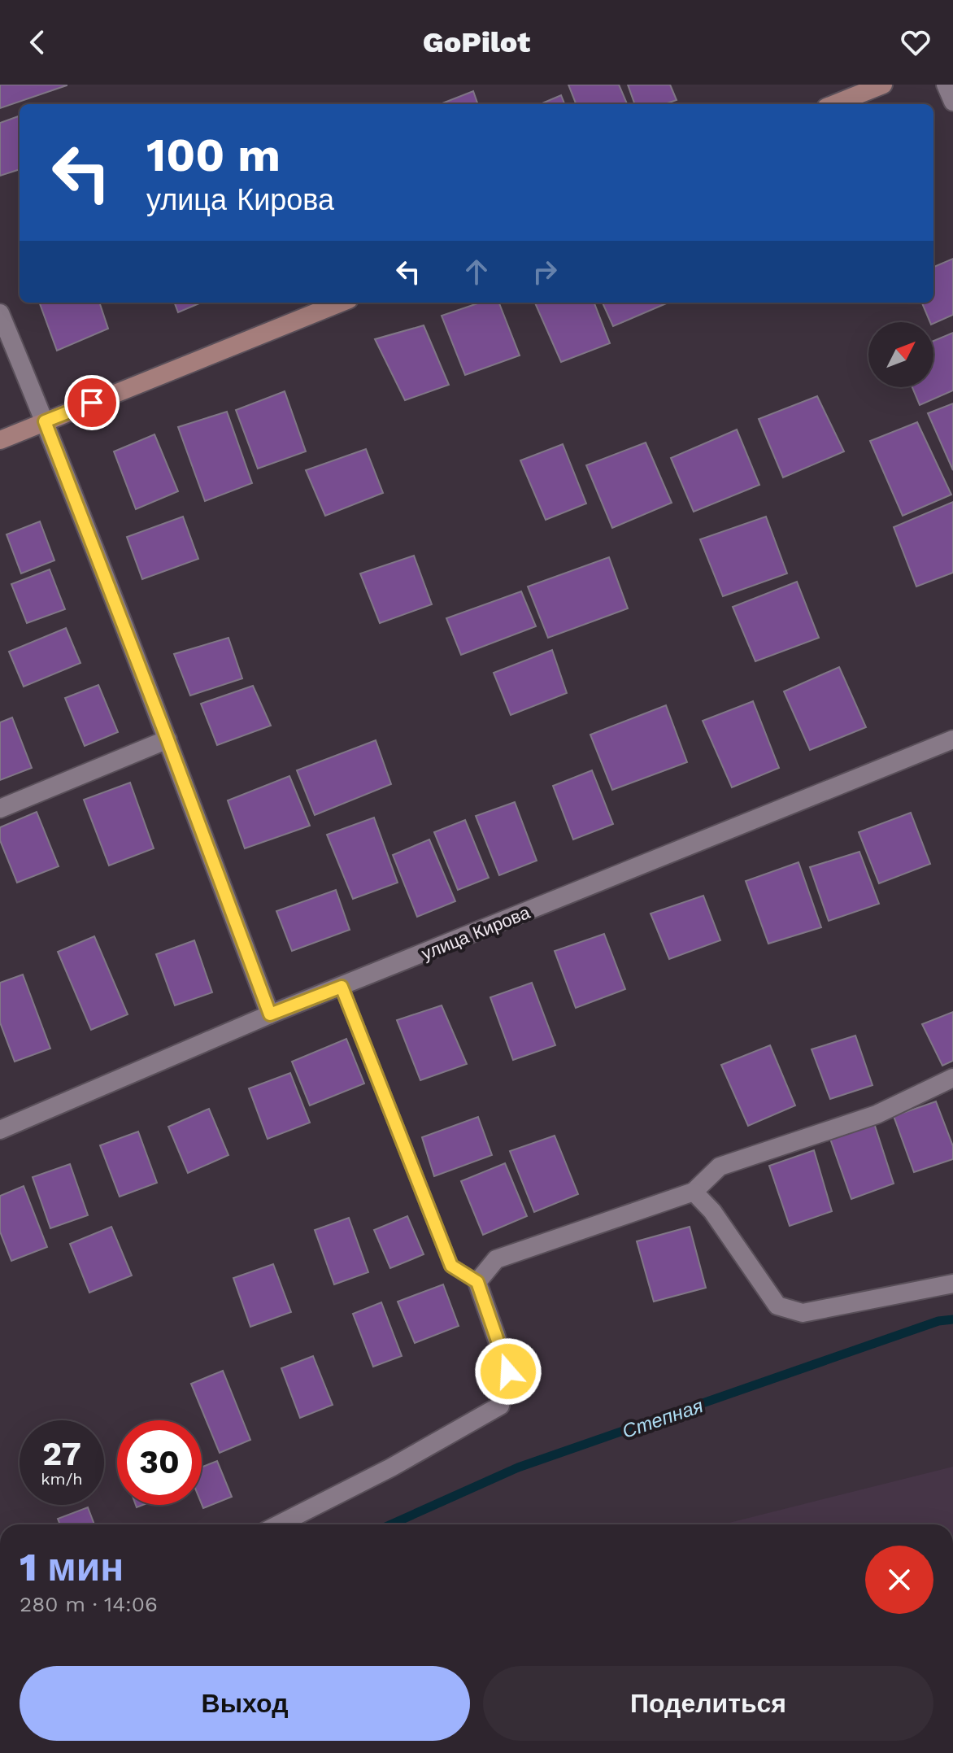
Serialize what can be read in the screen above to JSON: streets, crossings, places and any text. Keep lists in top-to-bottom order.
{
  "streets": {
    "street": ["улица Кирова"]
  },
  "water": ["Степная"],
  "north": "top right",
  "page": {
    "header": "GoPilot",
    "turn": ["100 m", "улица Кирова"],
    "speed": "27 km/h",
    "limit": "30",
    "heading": ["1 мин", "280 m · 14:06"],
    "buttons": ["Выход", "Поделиться"]
  }
}
